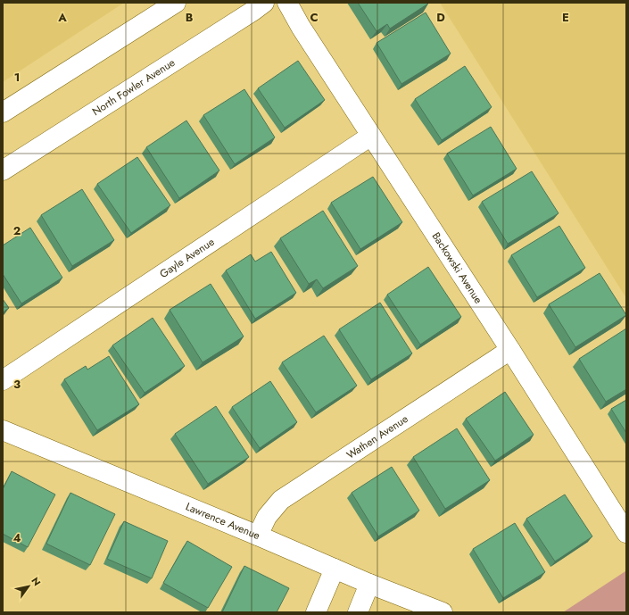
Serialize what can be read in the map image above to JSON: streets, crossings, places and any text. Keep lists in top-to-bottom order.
{
  "streets": {
    "street": [
      "North Fowler Avenue",
      "Gayle Avenue",
      "Backowski Avenue",
      "Wathen Avenue",
      "Lawrence Avenue"
    ]
  },
  "crossings": [
    ["Gayle Avenue", "Backowski Avenue"],
    ["Backowski Avenue", "Wathen Avenue"],
    ["Wathen Avenue", "Lawrence Avenue"]
  ],
  "north": "top right",
  "grid": {
    "columns": [
      "A",
      "B",
      "C",
      "D",
      "E"
    ],
    "rows": [
      "1",
      "2",
      "3",
      "4"
    ]
  }
}
